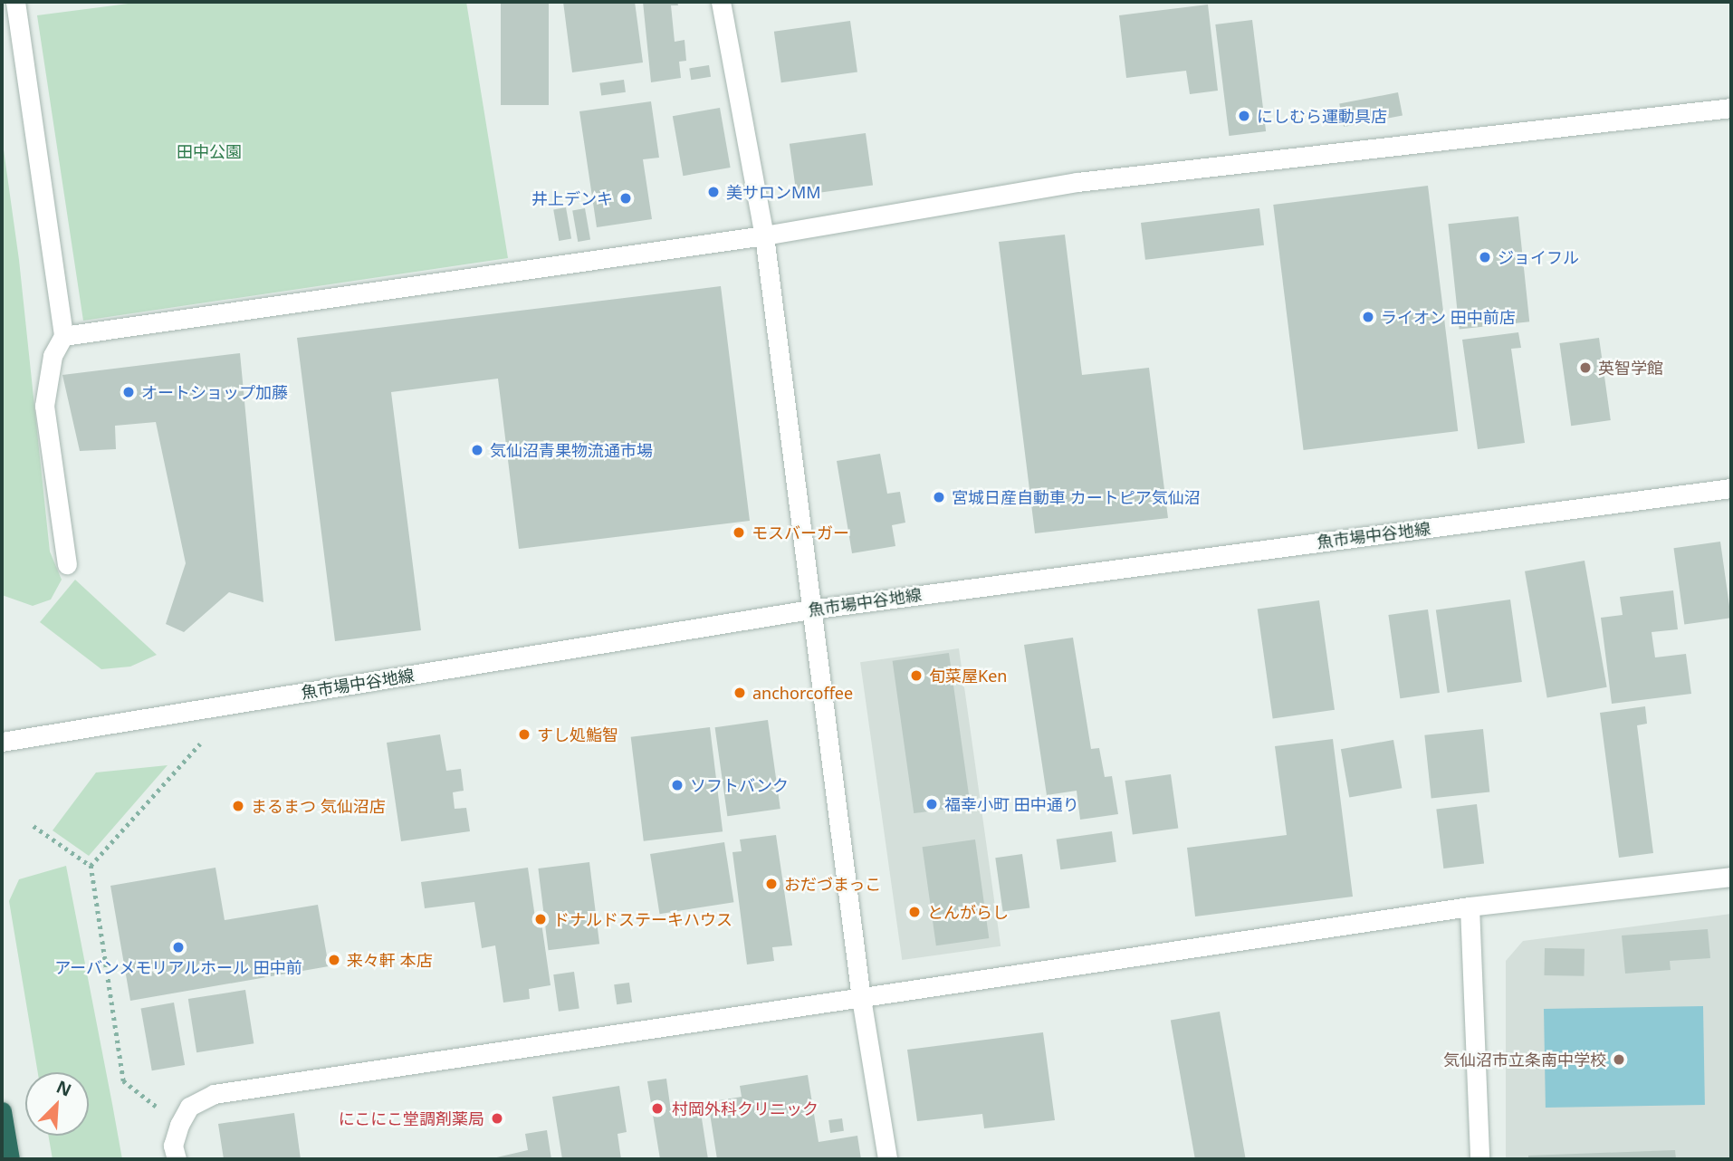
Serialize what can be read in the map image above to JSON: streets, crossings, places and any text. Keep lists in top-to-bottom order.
{
  "streets": {
    "street": ["魚市場中谷地線"]
  },
  "parks": ["田中公園"],
  "places": [
    "にしむら運動具店",
    "美サロンMM",
    "井上デンキ",
    "ジョイフル",
    "ライオン 田中前店",
    "英智学館",
    "オートショップ加藤",
    "気仙沼青果物流通市場",
    "宮城日産自動車 カートピア気仙沼",
    "モスバーガー",
    "旬菜屋Ken",
    "anchorcoffee",
    "すし処鮨智",
    "ソフトバンク",
    "福幸小町 田中通り",
    "まるまつ 気仙沼店",
    "おだづまっこ",
    "とんがらし",
    "ドナルドステーキハウス",
    "アーバンメモリアルホール 田中前",
    "来々軒 本店",
    "気仙沼市立条南中学校",
    "村岡外科クリニック",
    "にこにこ堂調剤薬局"
  ],
  "north": "top right"
}
